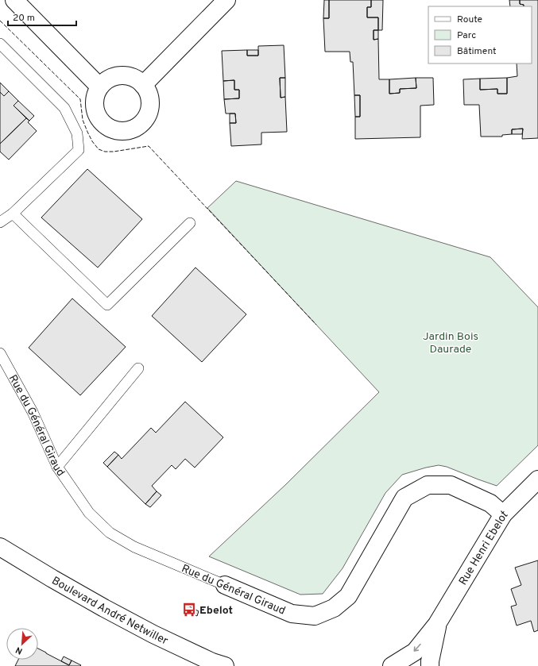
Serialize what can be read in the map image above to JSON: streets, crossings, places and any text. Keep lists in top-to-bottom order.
{
  "streets": {
    "street": ["Rue du Général Giraud", "Rue Henri Ebelot", "Boulevard André Netwiller"]
  },
  "crossings": [
    ["Rue du Général Giraud", "Rue Henri Ebelot"]
  ],
  "parks": ["Jardin Bois Daurade"],
  "places": {
    "bus stop": ["Ebelot"]
  },
  "legend": ["Route", "Parc", "Bâtiment"],
  "scale_bar": "20 m",
  "north": "bottom left"
}
